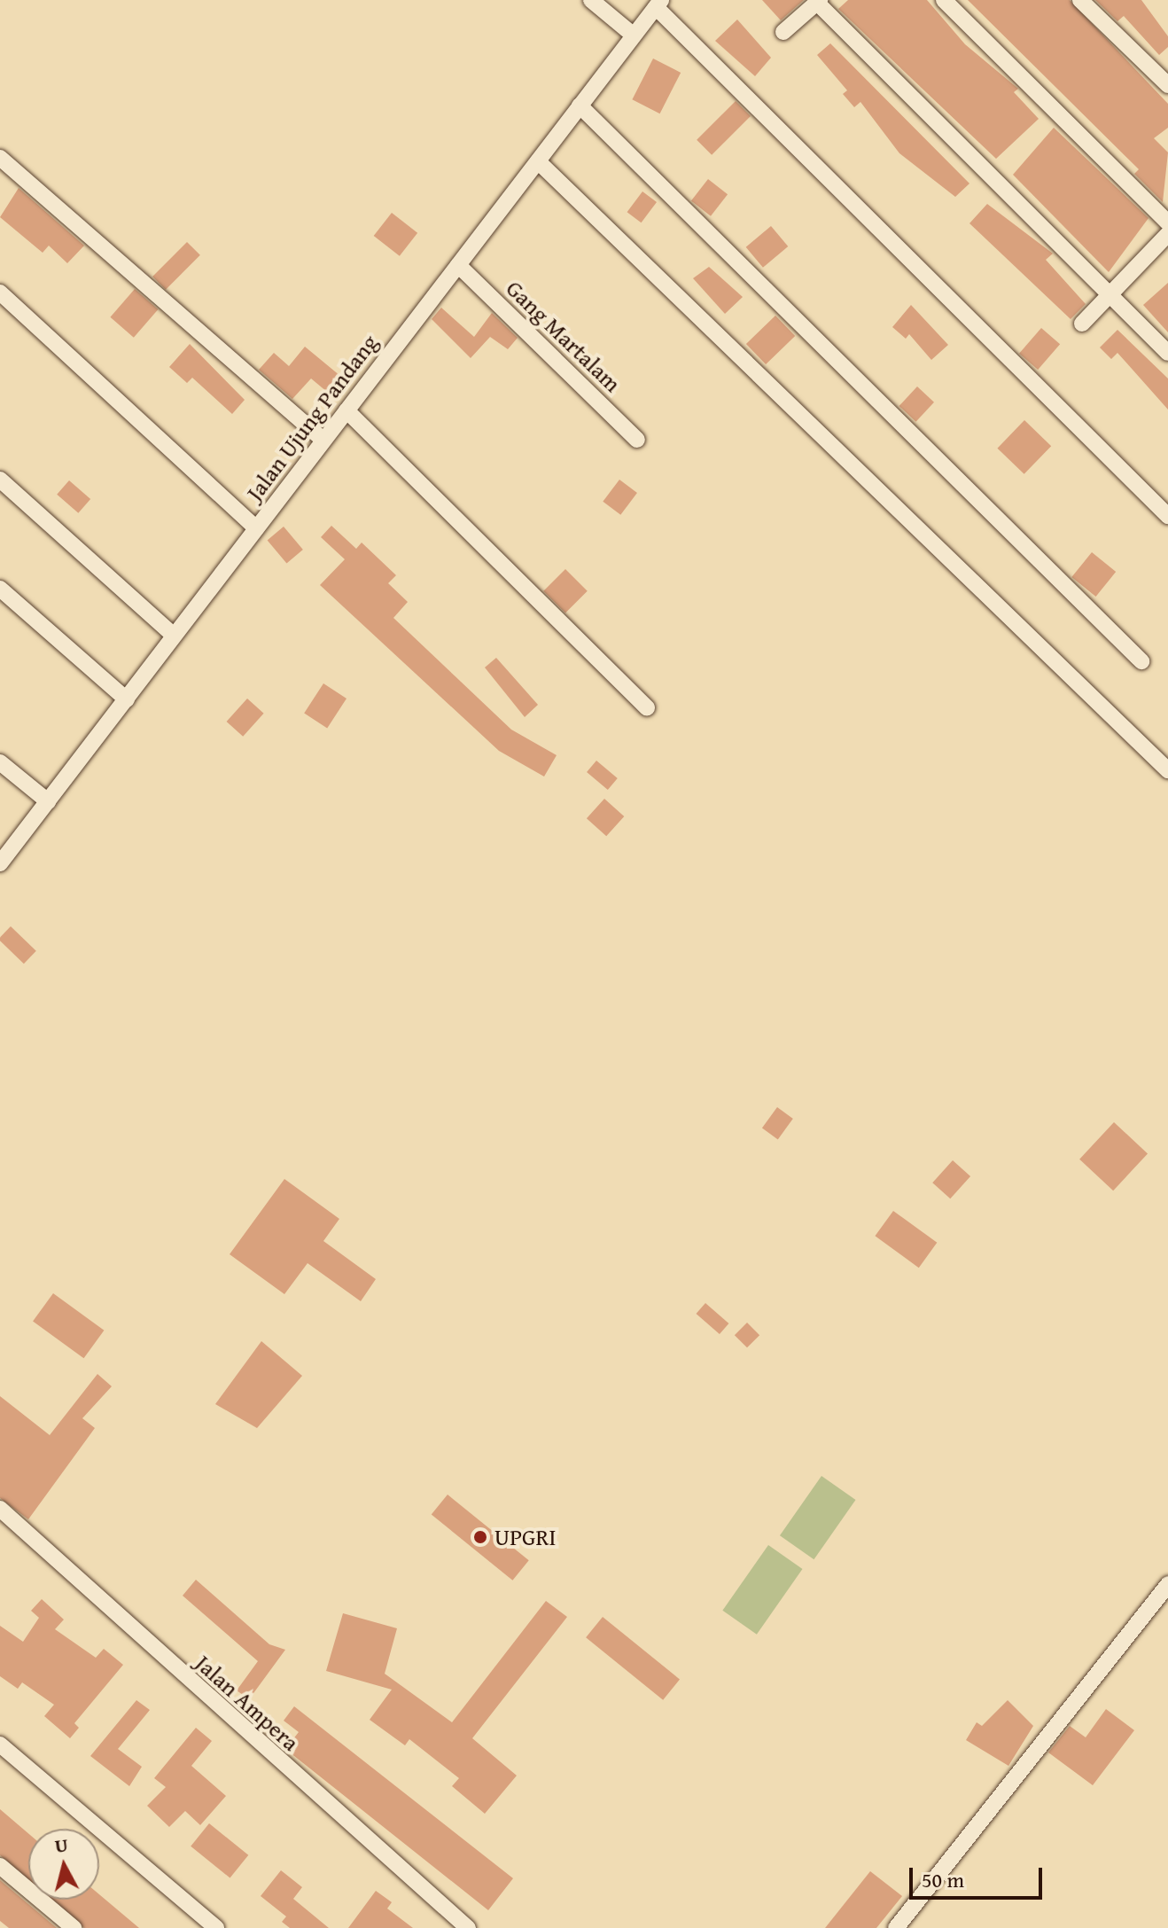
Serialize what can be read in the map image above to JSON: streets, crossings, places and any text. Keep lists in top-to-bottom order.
{
  "streets": {
    "street": ["Gang Martalam", "Jalan Ujung Pandang", "Jalan Ampera"]
  },
  "crossings": [
    ["Gang Martalam", "Jalan Ujung Pandang"]
  ],
  "places": ["UPGRI"],
  "scale_bar": "50 m",
  "north": "top"
}
